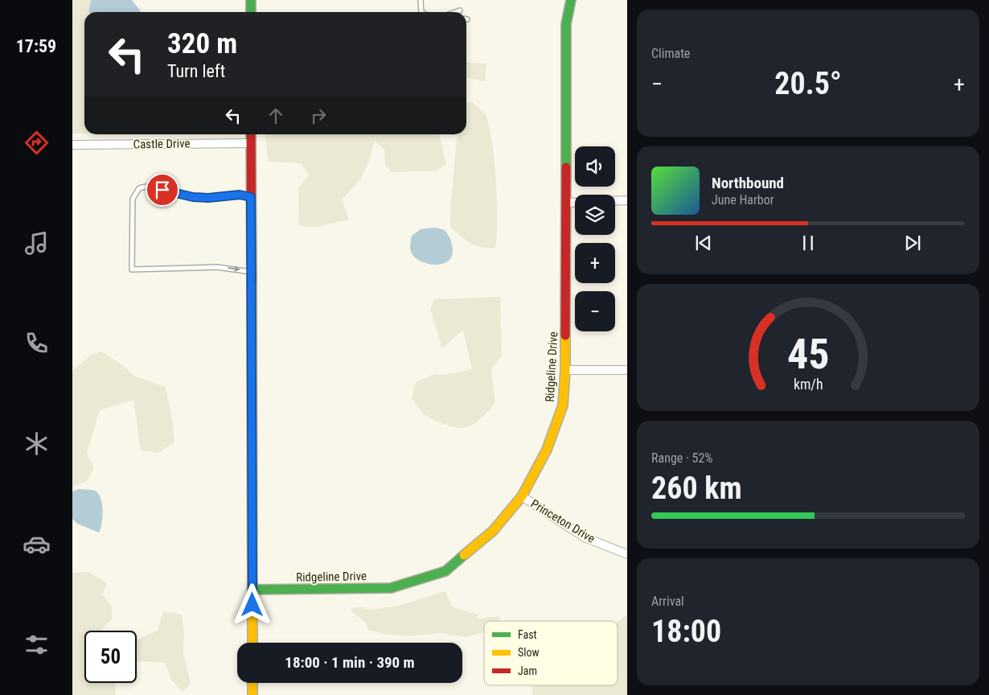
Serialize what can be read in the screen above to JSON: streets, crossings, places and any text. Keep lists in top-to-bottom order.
{
  "streets": {
    "street": ["Castle Drive", "Ridgeline Drive", "Princeton Drive"]
  },
  "crossings": [
    ["Ridgeline Drive", "Princeton Drive"]
  ],
  "legend": ["Fast", "Slow", "Jam"],
  "page": {
    "tabs": "17:59",
    "tile": [
      "Climate",
      ["Range · 52%", "260 km"],
      ["Arrival", "18:00"]
    ],
    "turn": ["320 m", "Turn left"],
    "heat": ["−", "20.5°", "+"],
    "map_buttons": ["+", "−"],
    "song": ["Northbound", "June Harbor"],
    "limit": "50",
    "trip": "18:00 · 1 min · 390 m",
    "gauge": ["45", "km/h"]
  }
}
